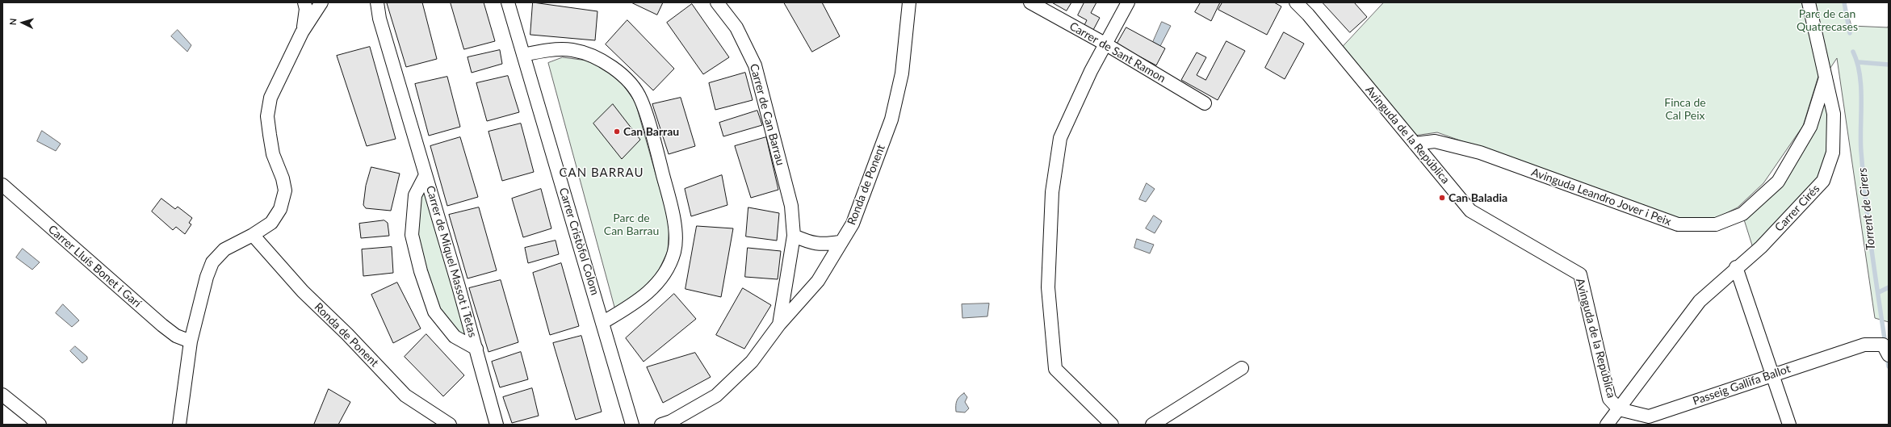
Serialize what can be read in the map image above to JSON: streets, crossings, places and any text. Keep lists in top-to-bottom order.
{
  "streets": {
    "street": [
      "Carrer de Sant Ramon",
      "Carrer de Can Barrau",
      "Avinguda de la República",
      "Ronda de Ponent",
      "Avinguda Leandro Jover i Peix",
      "Carrer Cirés",
      "Carrer Cristòfol Colom",
      "Carrer de Miquel Massot i Tetas",
      "Carrer Lluís Bonet i Garí",
      "Passeig Gallifa Ballot"
    ]
  },
  "crossings": [
    ["Carrer de Can Barrau", "Ronda de Ponent"],
    ["Avinguda de la República", "Avinguda Leandro Jover i Peix"],
    ["Avinguda de la República", "Carrer Cirés"],
    ["Avinguda de la República", "Passeig Gallifa Ballot"],
    ["Avinguda Leandro Jover i Peix", "Carrer Cirés"],
    ["Carrer Cirés", "Passeig Gallifa Ballot"]
  ],
  "districts": ["CAN BARRAU"],
  "water": ["Torrent de Cirers"],
  "parks": ["Parc de can Quatrecases", "Finca de Cal Peix", "Parc de Can Barrau"],
  "places": ["Can Barrau", "Can Baladia"],
  "north": "left"
}
